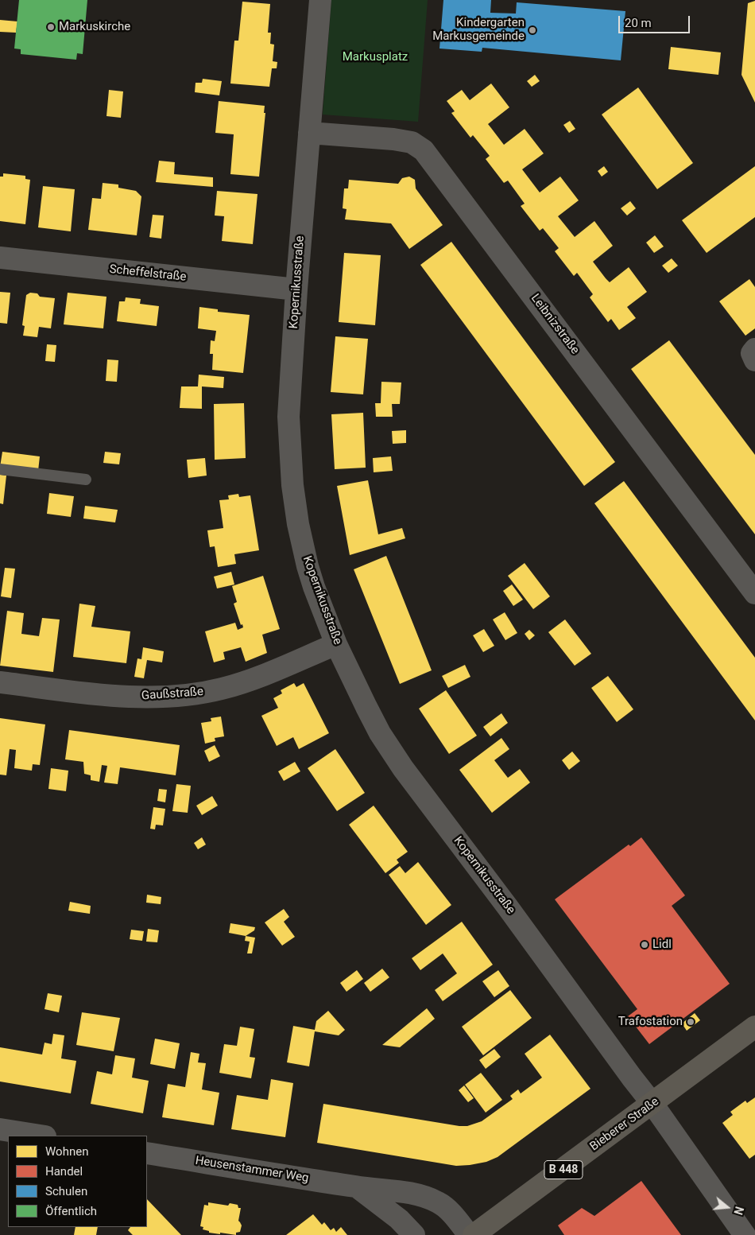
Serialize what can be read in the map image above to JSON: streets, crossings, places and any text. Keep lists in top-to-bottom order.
{
  "streets": {
    "main road": ["Bieberer Straße", "B 448"],
    "street": [
      "Scheffelstraße",
      "Kopernikusstraße",
      "Leibnizstraße",
      "Gaußstraße",
      "Heusenstammer Weg"
    ]
  },
  "crossings": [
    ["Scheffelstraße", "Kopernikusstraße"],
    ["Kopernikusstraße", "Leibnizstraße"],
    ["Kopernikusstraße", "Gaußstraße"],
    ["Kopernikusstraße", "Bieberer Straße"]
  ],
  "parks": ["Markusplatz"],
  "places": [
    "Markuskirche",
    "Kindergarten Markusgemeinde",
    "Lidl",
    "Trafostation"
  ],
  "legend": [
    "Wohnen",
    "Handel",
    "Schulen",
    "Öffentlich"
  ],
  "scale_bar": "20 m",
  "north": "right"
}
